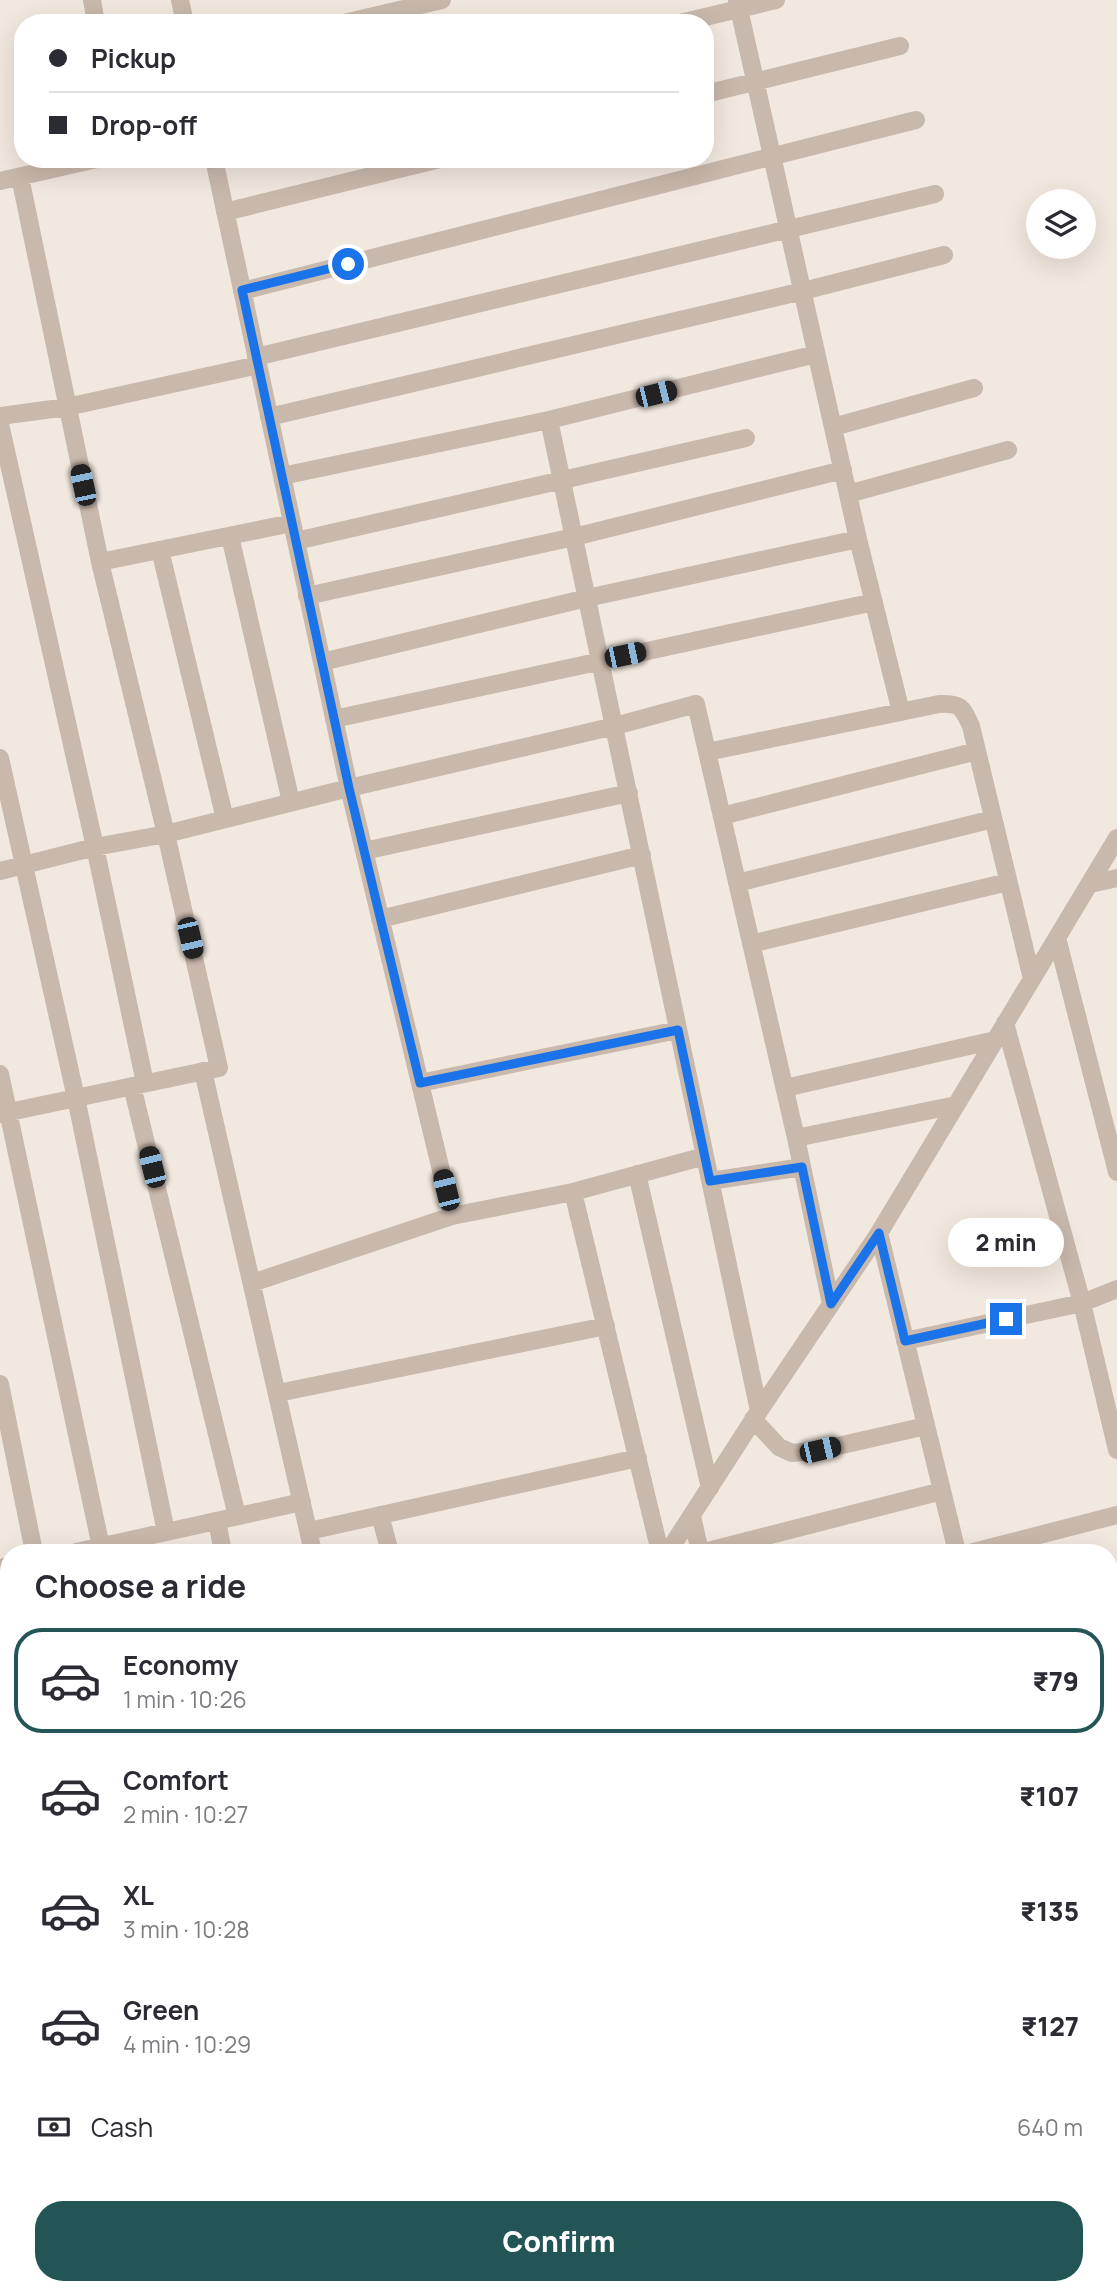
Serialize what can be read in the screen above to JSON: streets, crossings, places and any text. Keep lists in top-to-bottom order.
{
  "page": {
    "banner": ["Pickup", "Drop-off"],
    "bubble": "2 min",
    "heading": "Choose a ride",
    "list": [
      {
        "name": "Economy",
        "note": "1 min · 10:26",
        "value": "₹79"
      },
      {
        "name": "Comfort",
        "note": "2 min · 10:27",
        "value": "₹107"
      },
      {
        "name": "XL",
        "note": "3 min · 10:28",
        "value": "₹135"
      },
      {
        "name": "Green",
        "note": "4 min · 10:29",
        "value": "₹127"
      }
    ],
    "pay": ["Cash", "640 m"],
    "buttons": "Confirm"
  }
}
